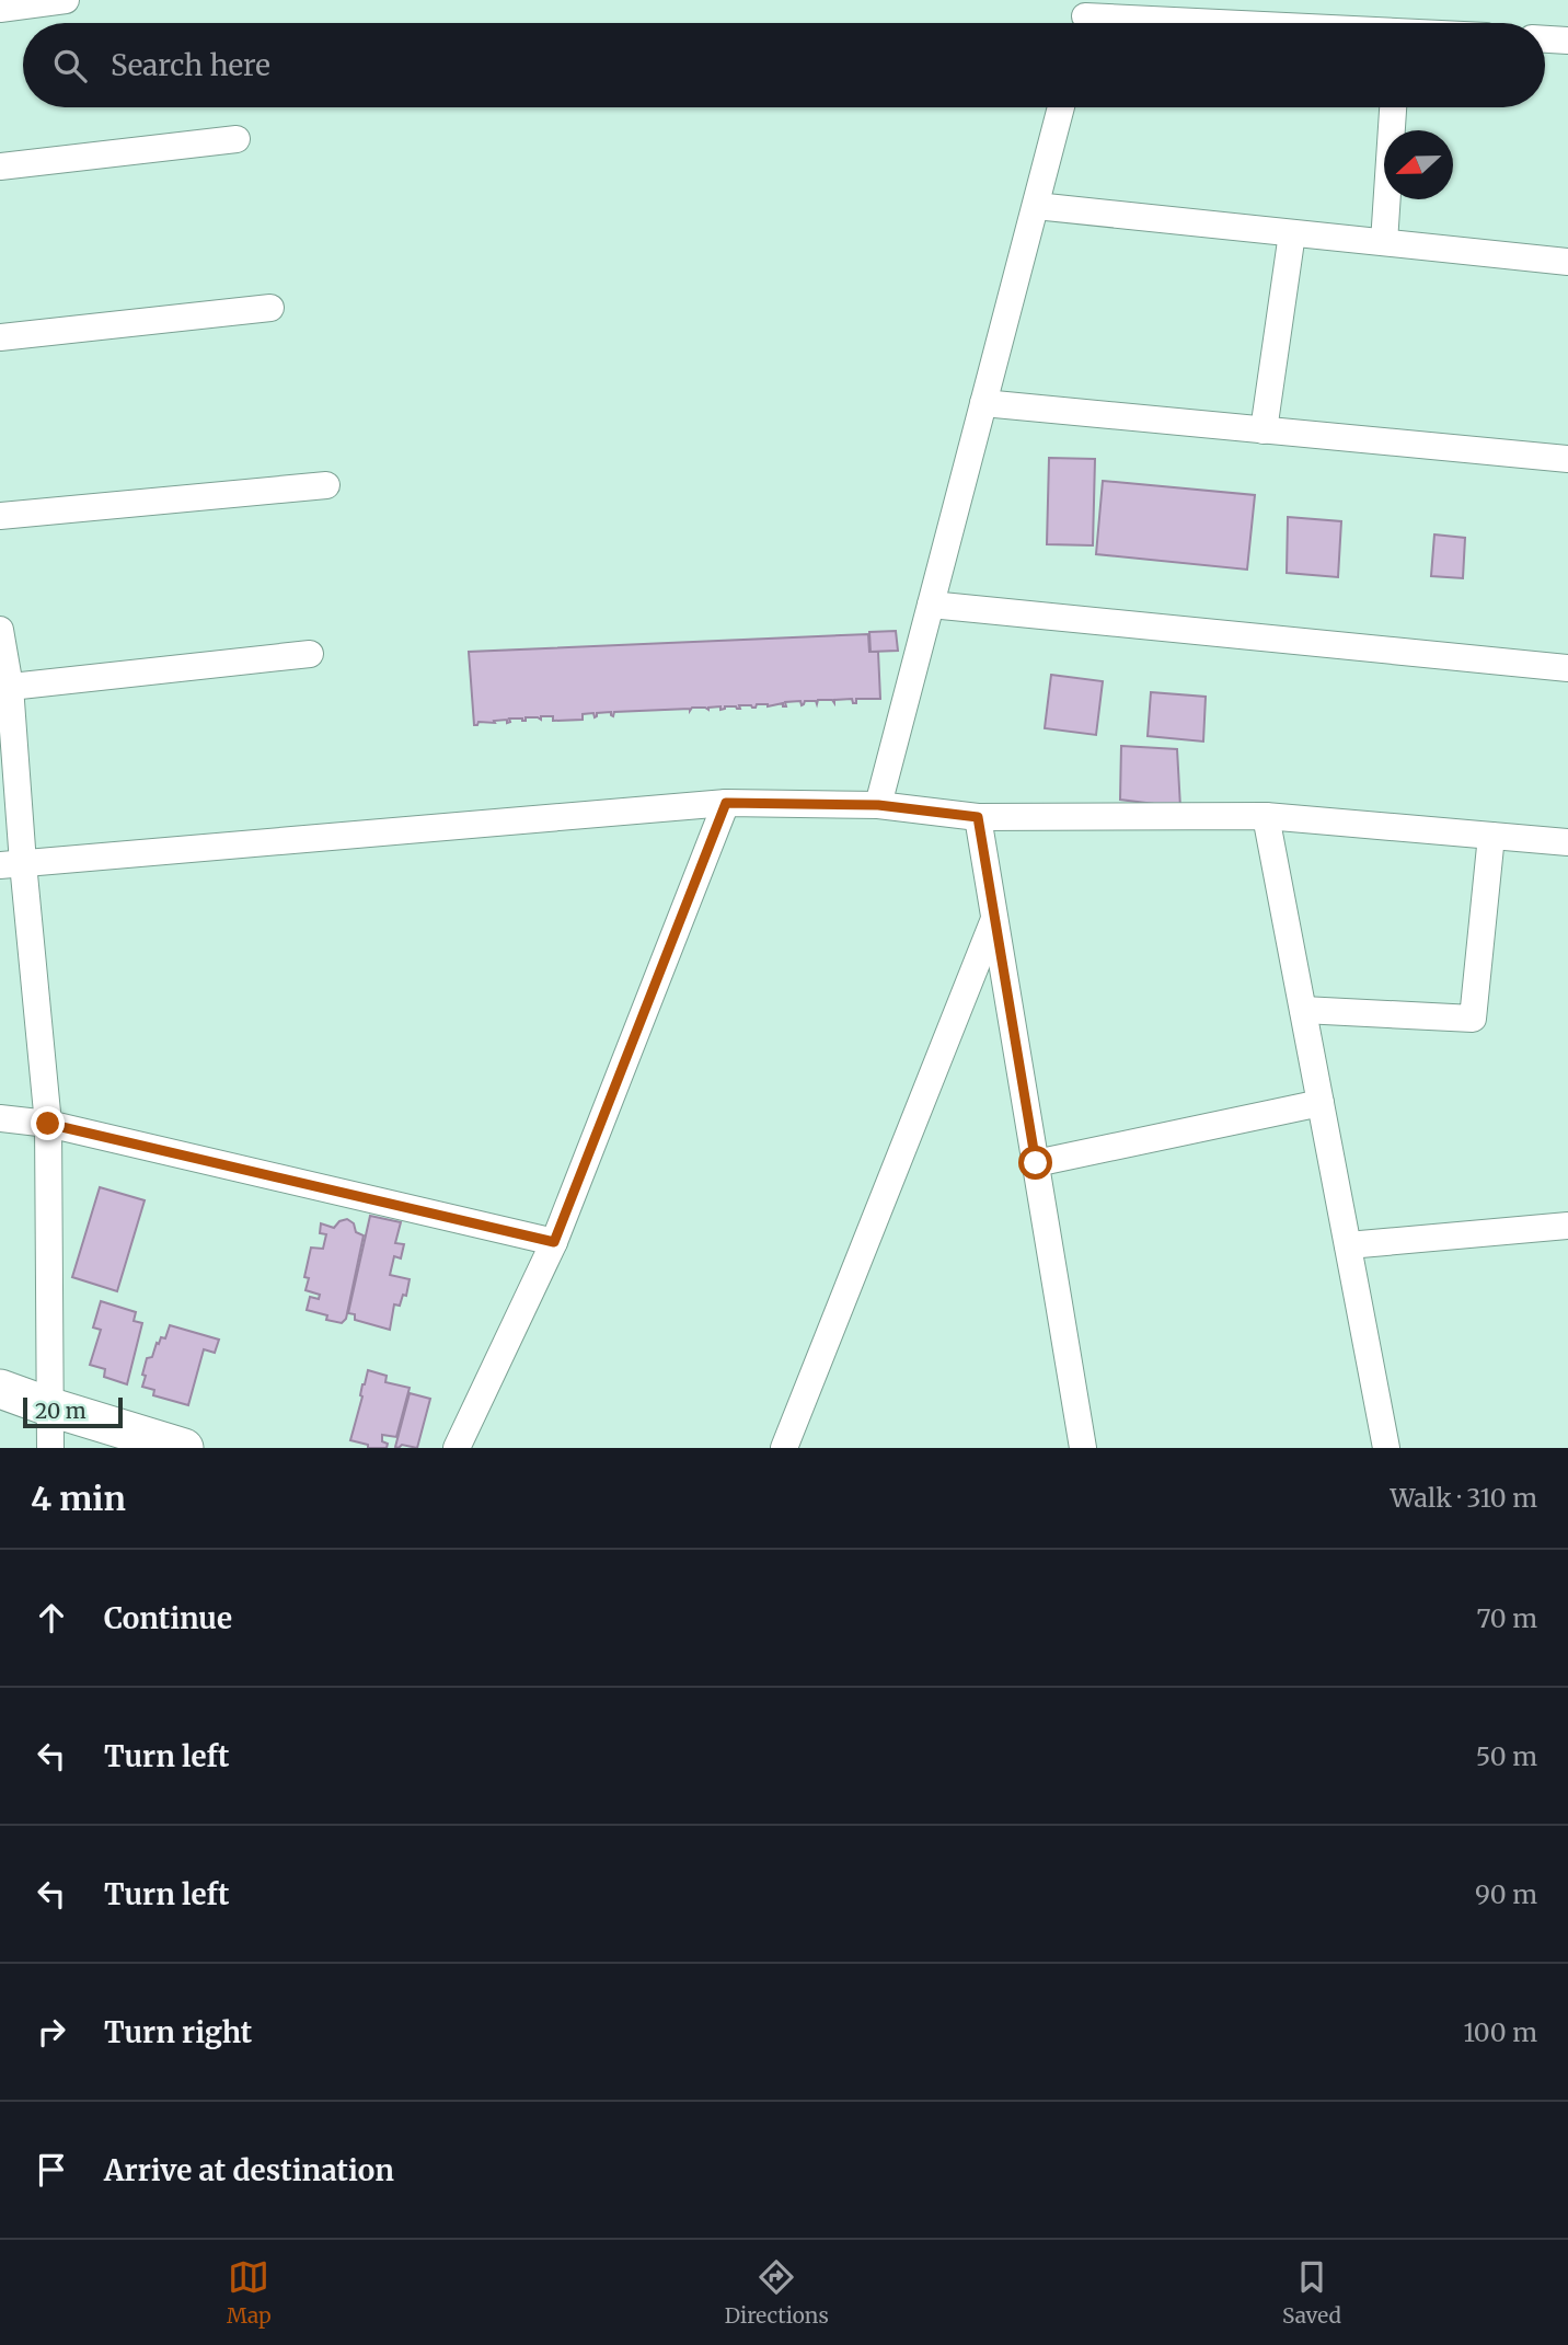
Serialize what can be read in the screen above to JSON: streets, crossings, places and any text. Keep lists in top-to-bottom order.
{
  "scale_bar": "20 m",
  "north": "left",
  "page": {
    "search": "Search here",
    "scale": "20 m",
    "heading": ["4 min", "Walk · 310 m"],
    "list": [
      ["Continue", "70 m"],
      ["Turn left", "50 m"],
      ["Turn left", "90 m"],
      ["Turn right", "100 m"],
      "Arrive at destination"
    ],
    "nav": ["Map", "Directions", "Saved"]
  }
}
